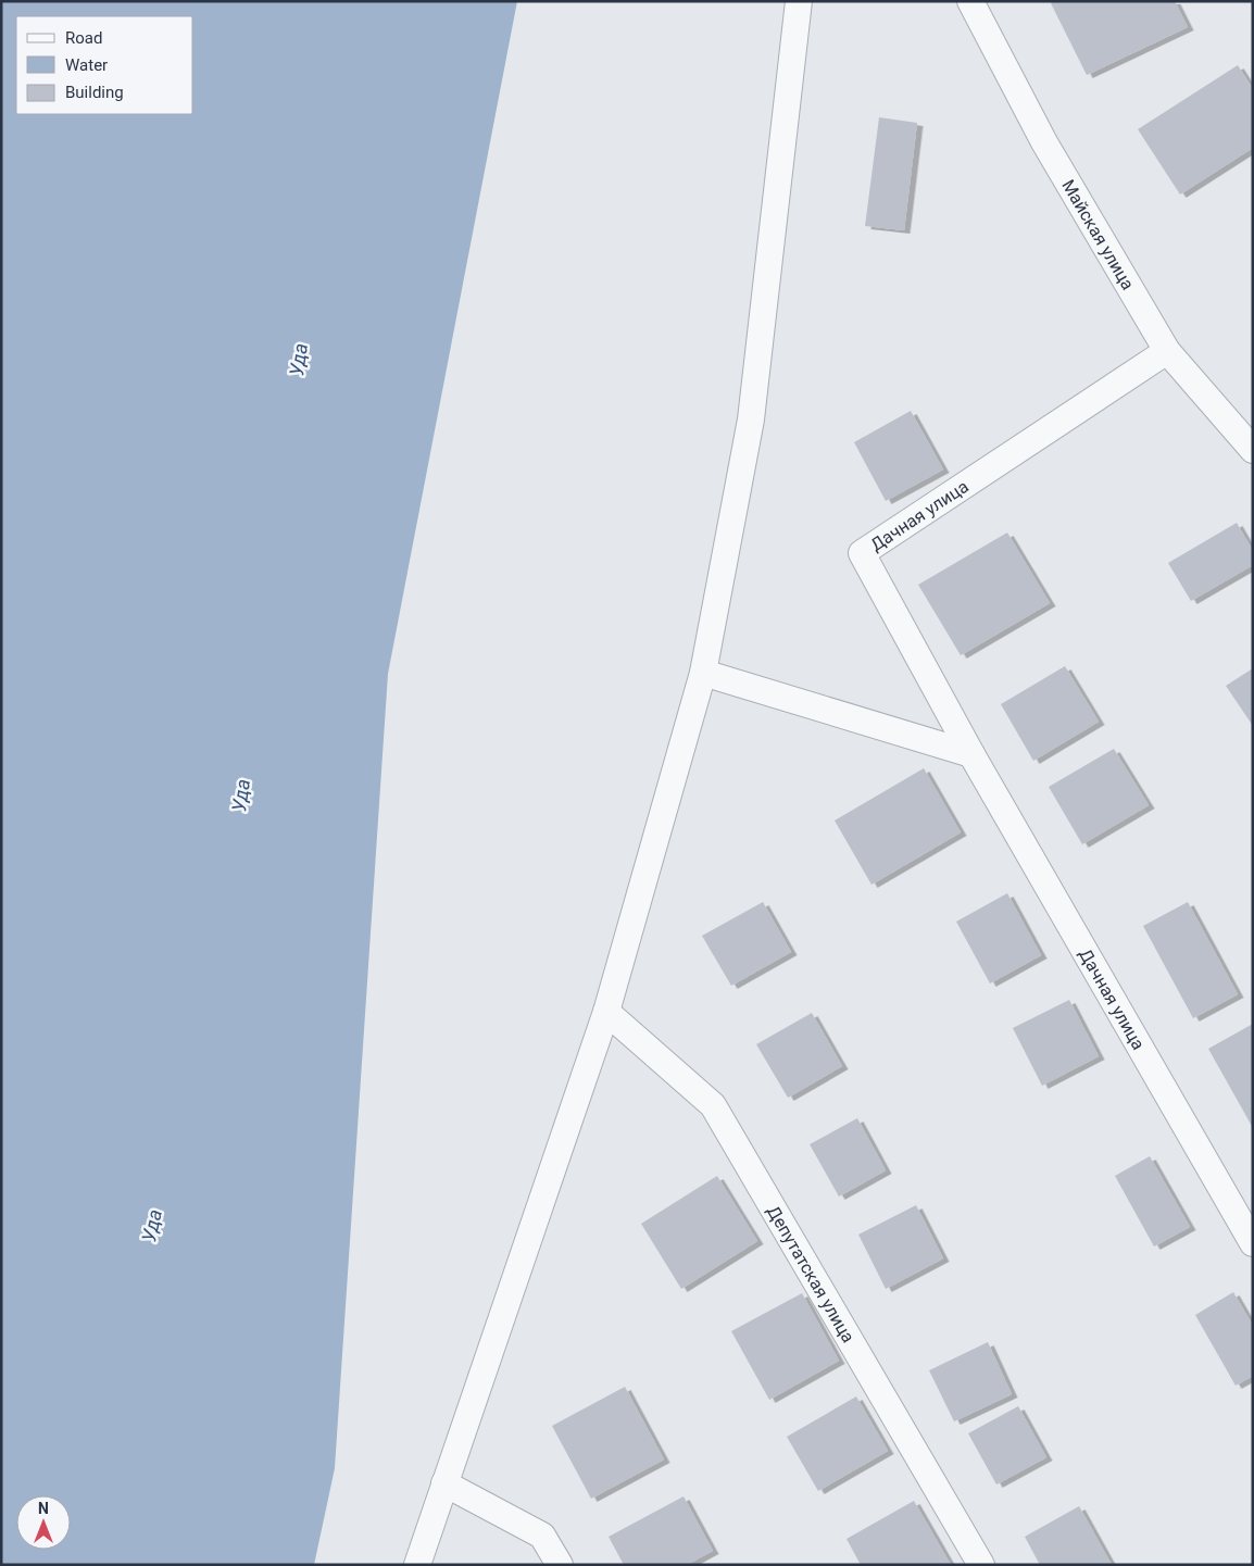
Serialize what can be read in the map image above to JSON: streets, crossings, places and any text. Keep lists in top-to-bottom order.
{
  "streets": {
    "street": ["Майская улица", "Дачная улица", "Депутатская улица"]
  },
  "crossings": [
    ["Майская улица", "Дачная улица"]
  ],
  "water": ["Уда"],
  "legend": ["Road", "Water", "Building"],
  "north": "top"
}
